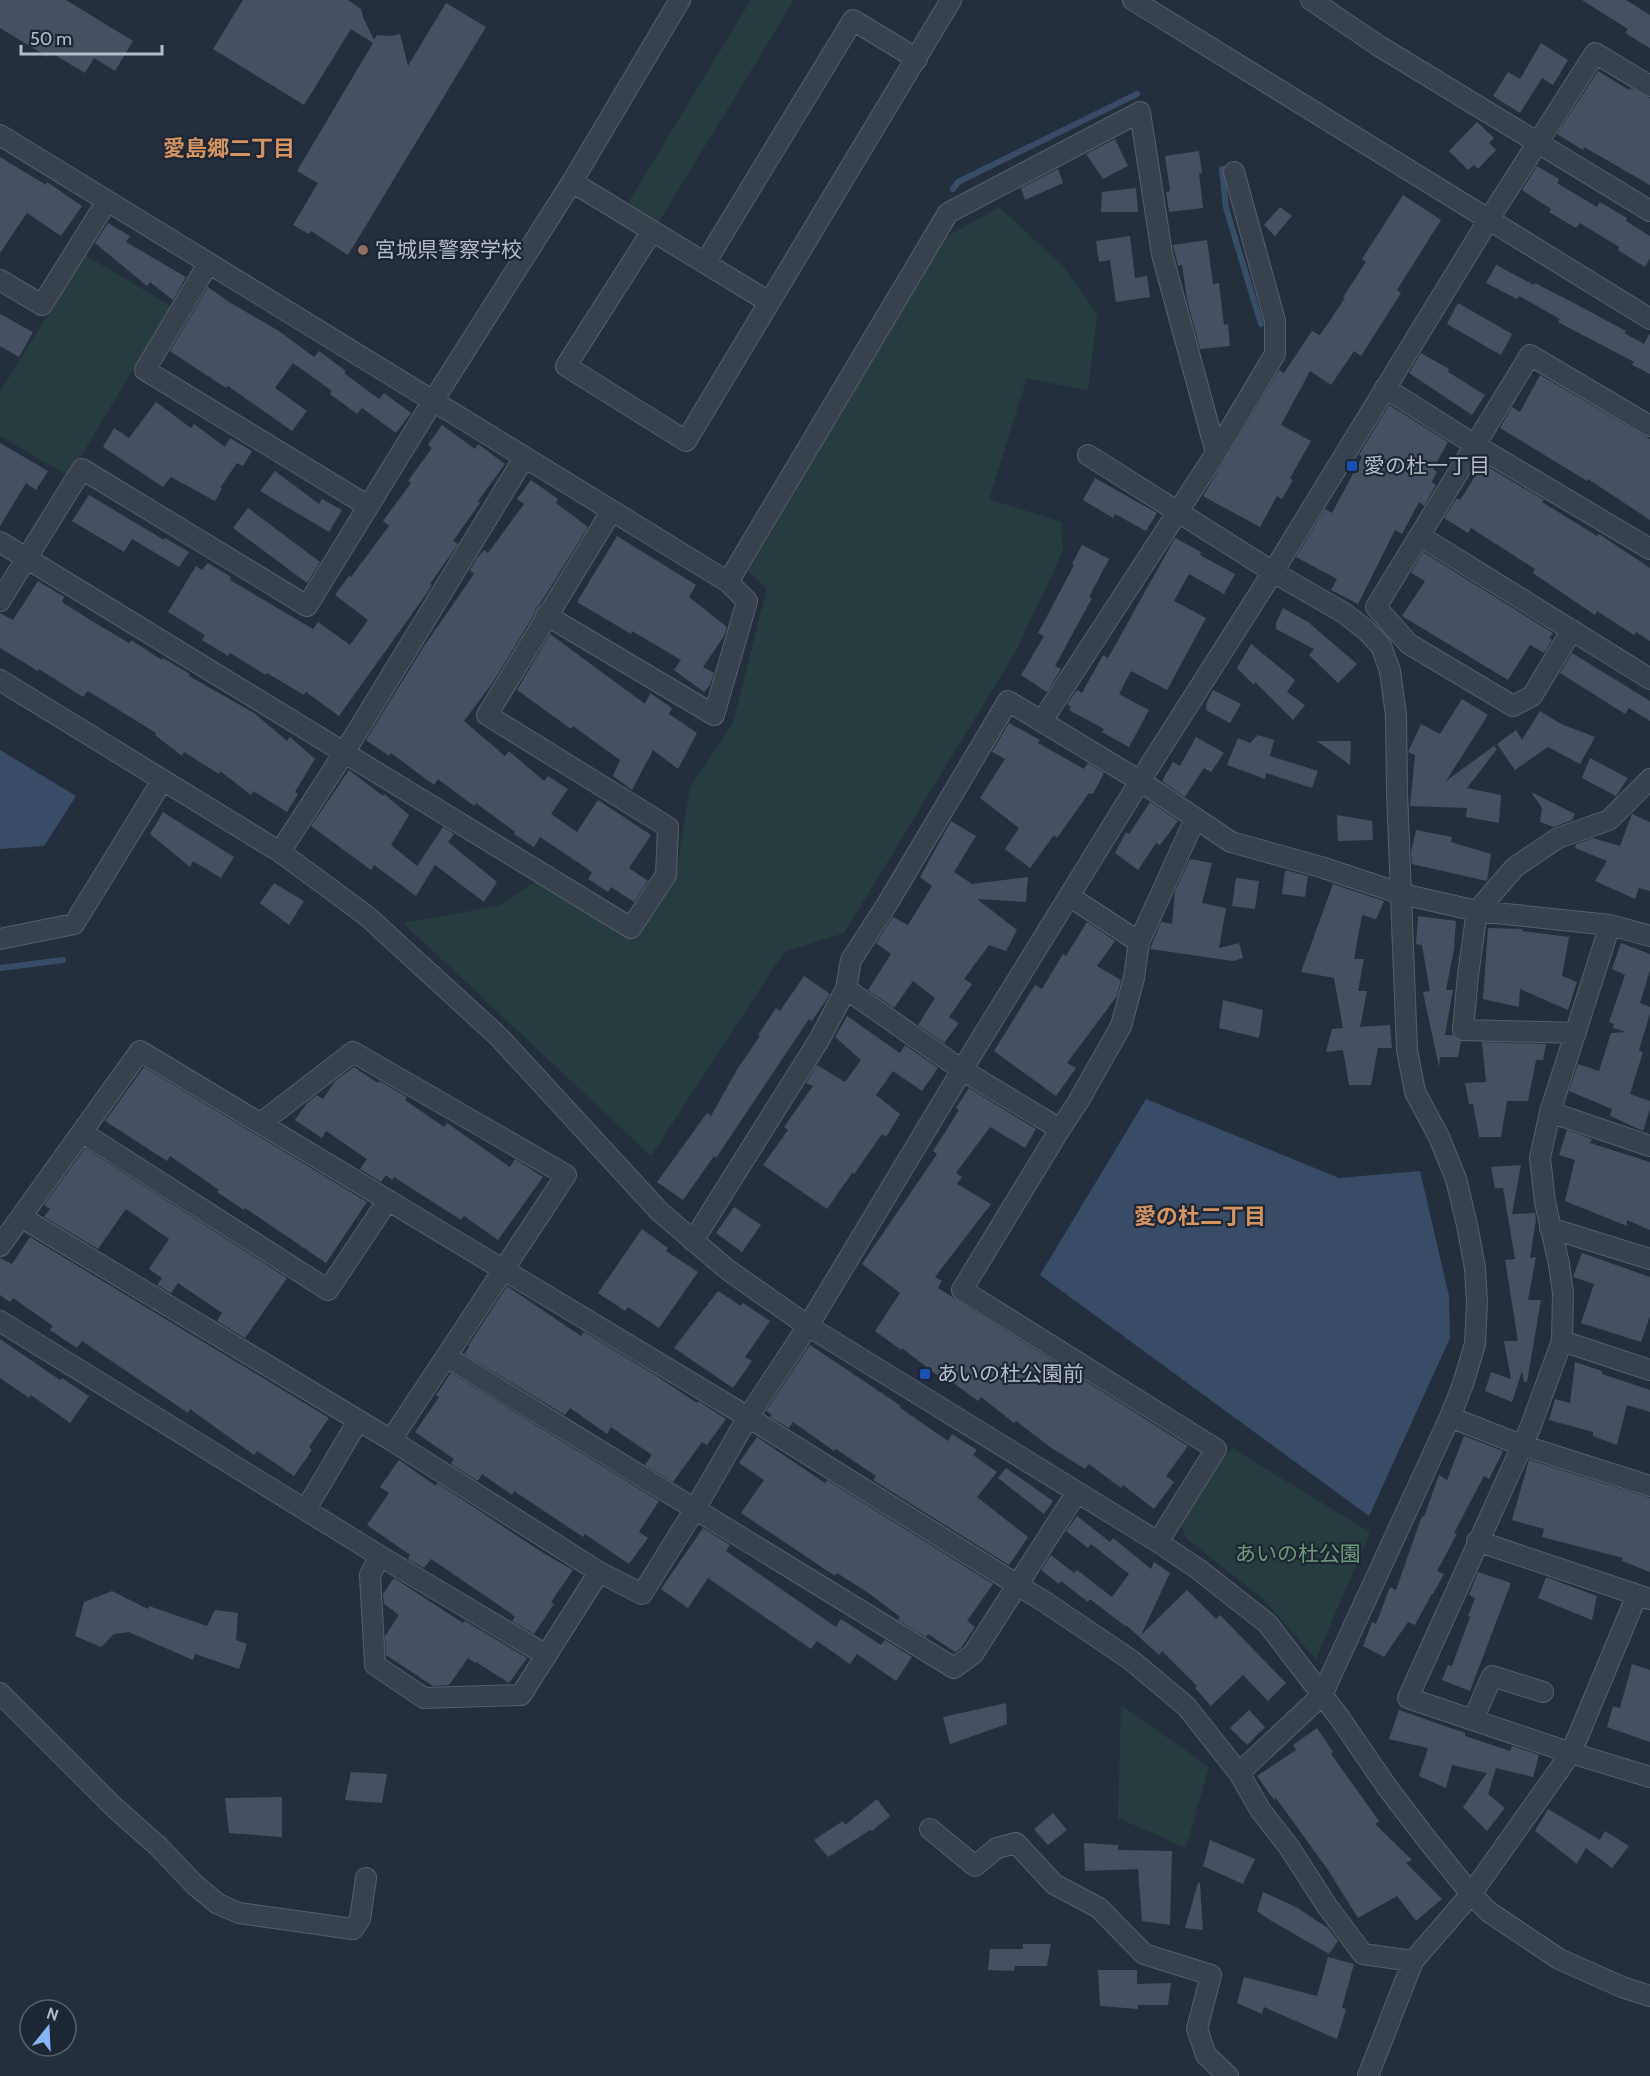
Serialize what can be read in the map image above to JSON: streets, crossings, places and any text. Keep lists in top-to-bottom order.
{
  "districts": ["愛島郷二丁目", "愛の杜二丁目"],
  "parks": ["あいの杜公園"],
  "places": {
    "other": ["宮城県警察学校"],
    "transit": ["愛の杜一丁目", "あいの杜公園前"]
  },
  "scale_bar": "50 m",
  "north": "top"
}
